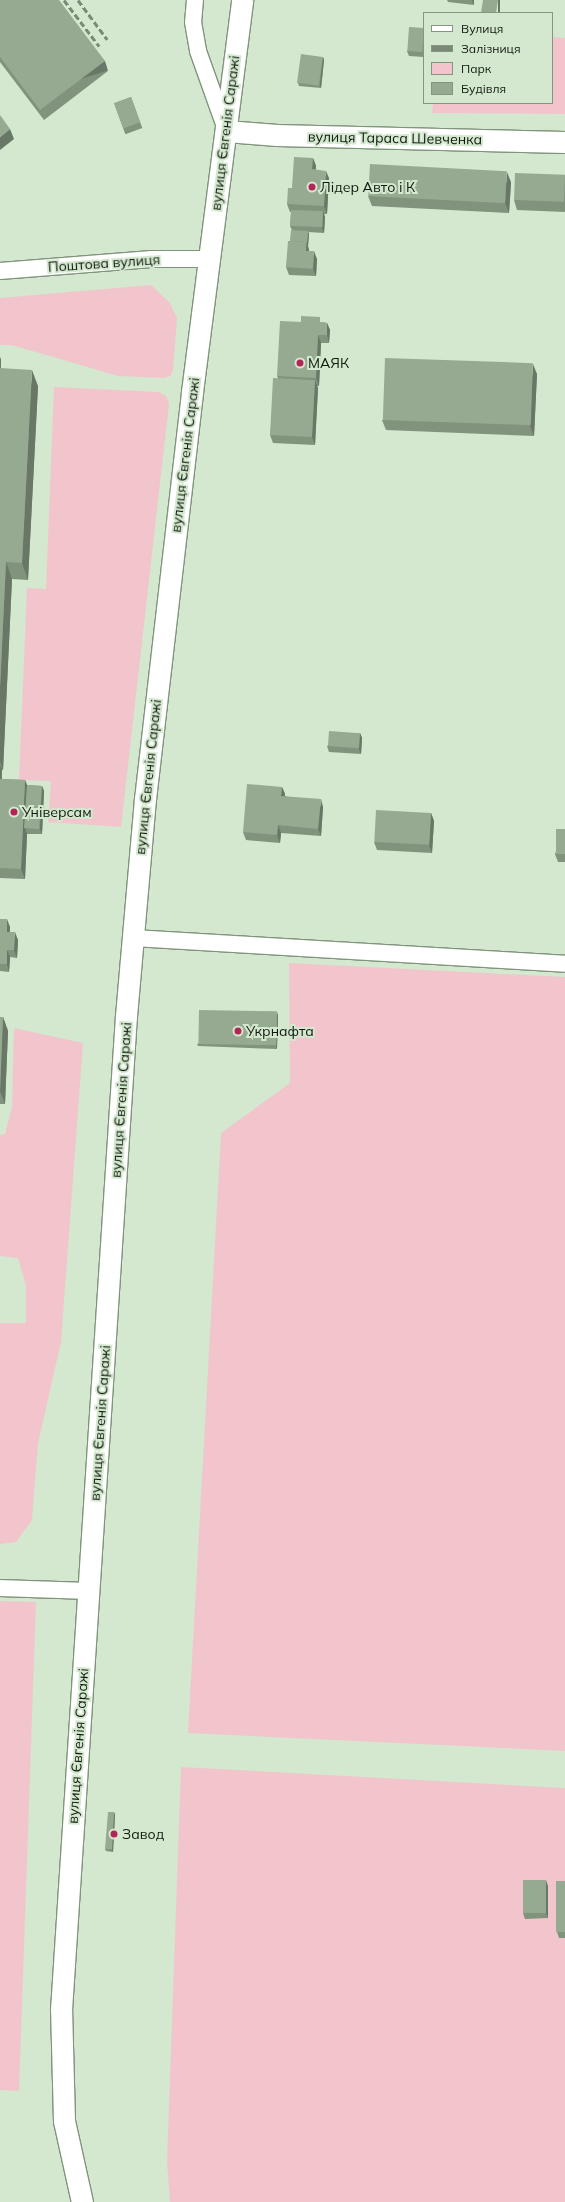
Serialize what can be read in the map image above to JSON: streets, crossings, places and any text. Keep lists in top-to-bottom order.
{
  "streets": {
    "main road": ["вулиця Євгенія Саражі", "вулиця Тараса Шевченка"],
    "street": ["Поштова вулиця"]
  },
  "crossings": [
    ["вулиця Євгенія Саражі", "вулиця Тараса Шевченка"],
    ["вулиця Євгенія Саражі", "Поштова вулиця"]
  ],
  "places": [
    "Лідер Авто і К",
    "МАЯК",
    "Універсам",
    "Укрнафта",
    "Завод"
  ],
  "legend": [
    "Вулиця",
    "Залізниця",
    "Парк",
    "Будівля"
  ]
}
